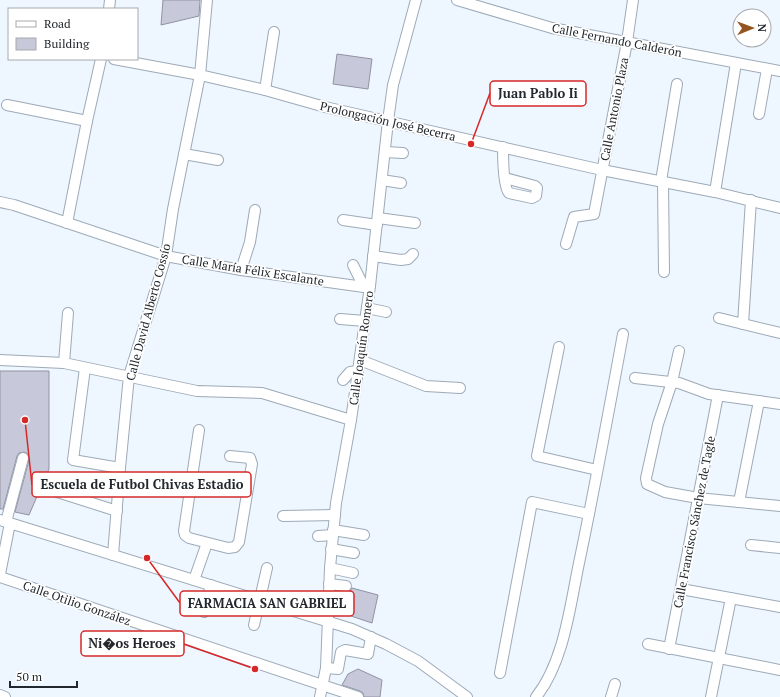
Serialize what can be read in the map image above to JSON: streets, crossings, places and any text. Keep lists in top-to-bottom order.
{
  "streets": {
    "street": [
      "Calle Fernando Calderón",
      "Calle Antonio Plaza",
      "Prolongación José Becerra",
      "Calle María Félix Escalante",
      "Calle David Alberto Cossío",
      "Calle Joaquín Romero",
      "Calle Francisco Sánchez de Tagle",
      "Calle Otilio González"
    ]
  },
  "crossings": [
    ["Calle Fernando Calderón", "Calle Antonio Plaza"],
    ["Calle Antonio Plaza", "Prolongación José Becerra"],
    ["Prolongación José Becerra", "Calle David Alberto Cossío"],
    ["Prolongación José Becerra", "Calle Joaquín Romero"],
    ["Calle María Félix Escalante", "Calle David Alberto Cossío"],
    ["Calle María Félix Escalante", "Calle Joaquín Romero"],
    ["Calle Joaquín Romero", "Calle Otilio González"]
  ],
  "places": [
    "Juan Pablo Ii",
    "Escuela de Futbol Chivas Estadio",
    "FARMACIA SAN GABRIEL",
    "Ni�os Heroes"
  ],
  "legend": ["Road", "Building"],
  "scale_bar": "50 m",
  "north": "right"
}
